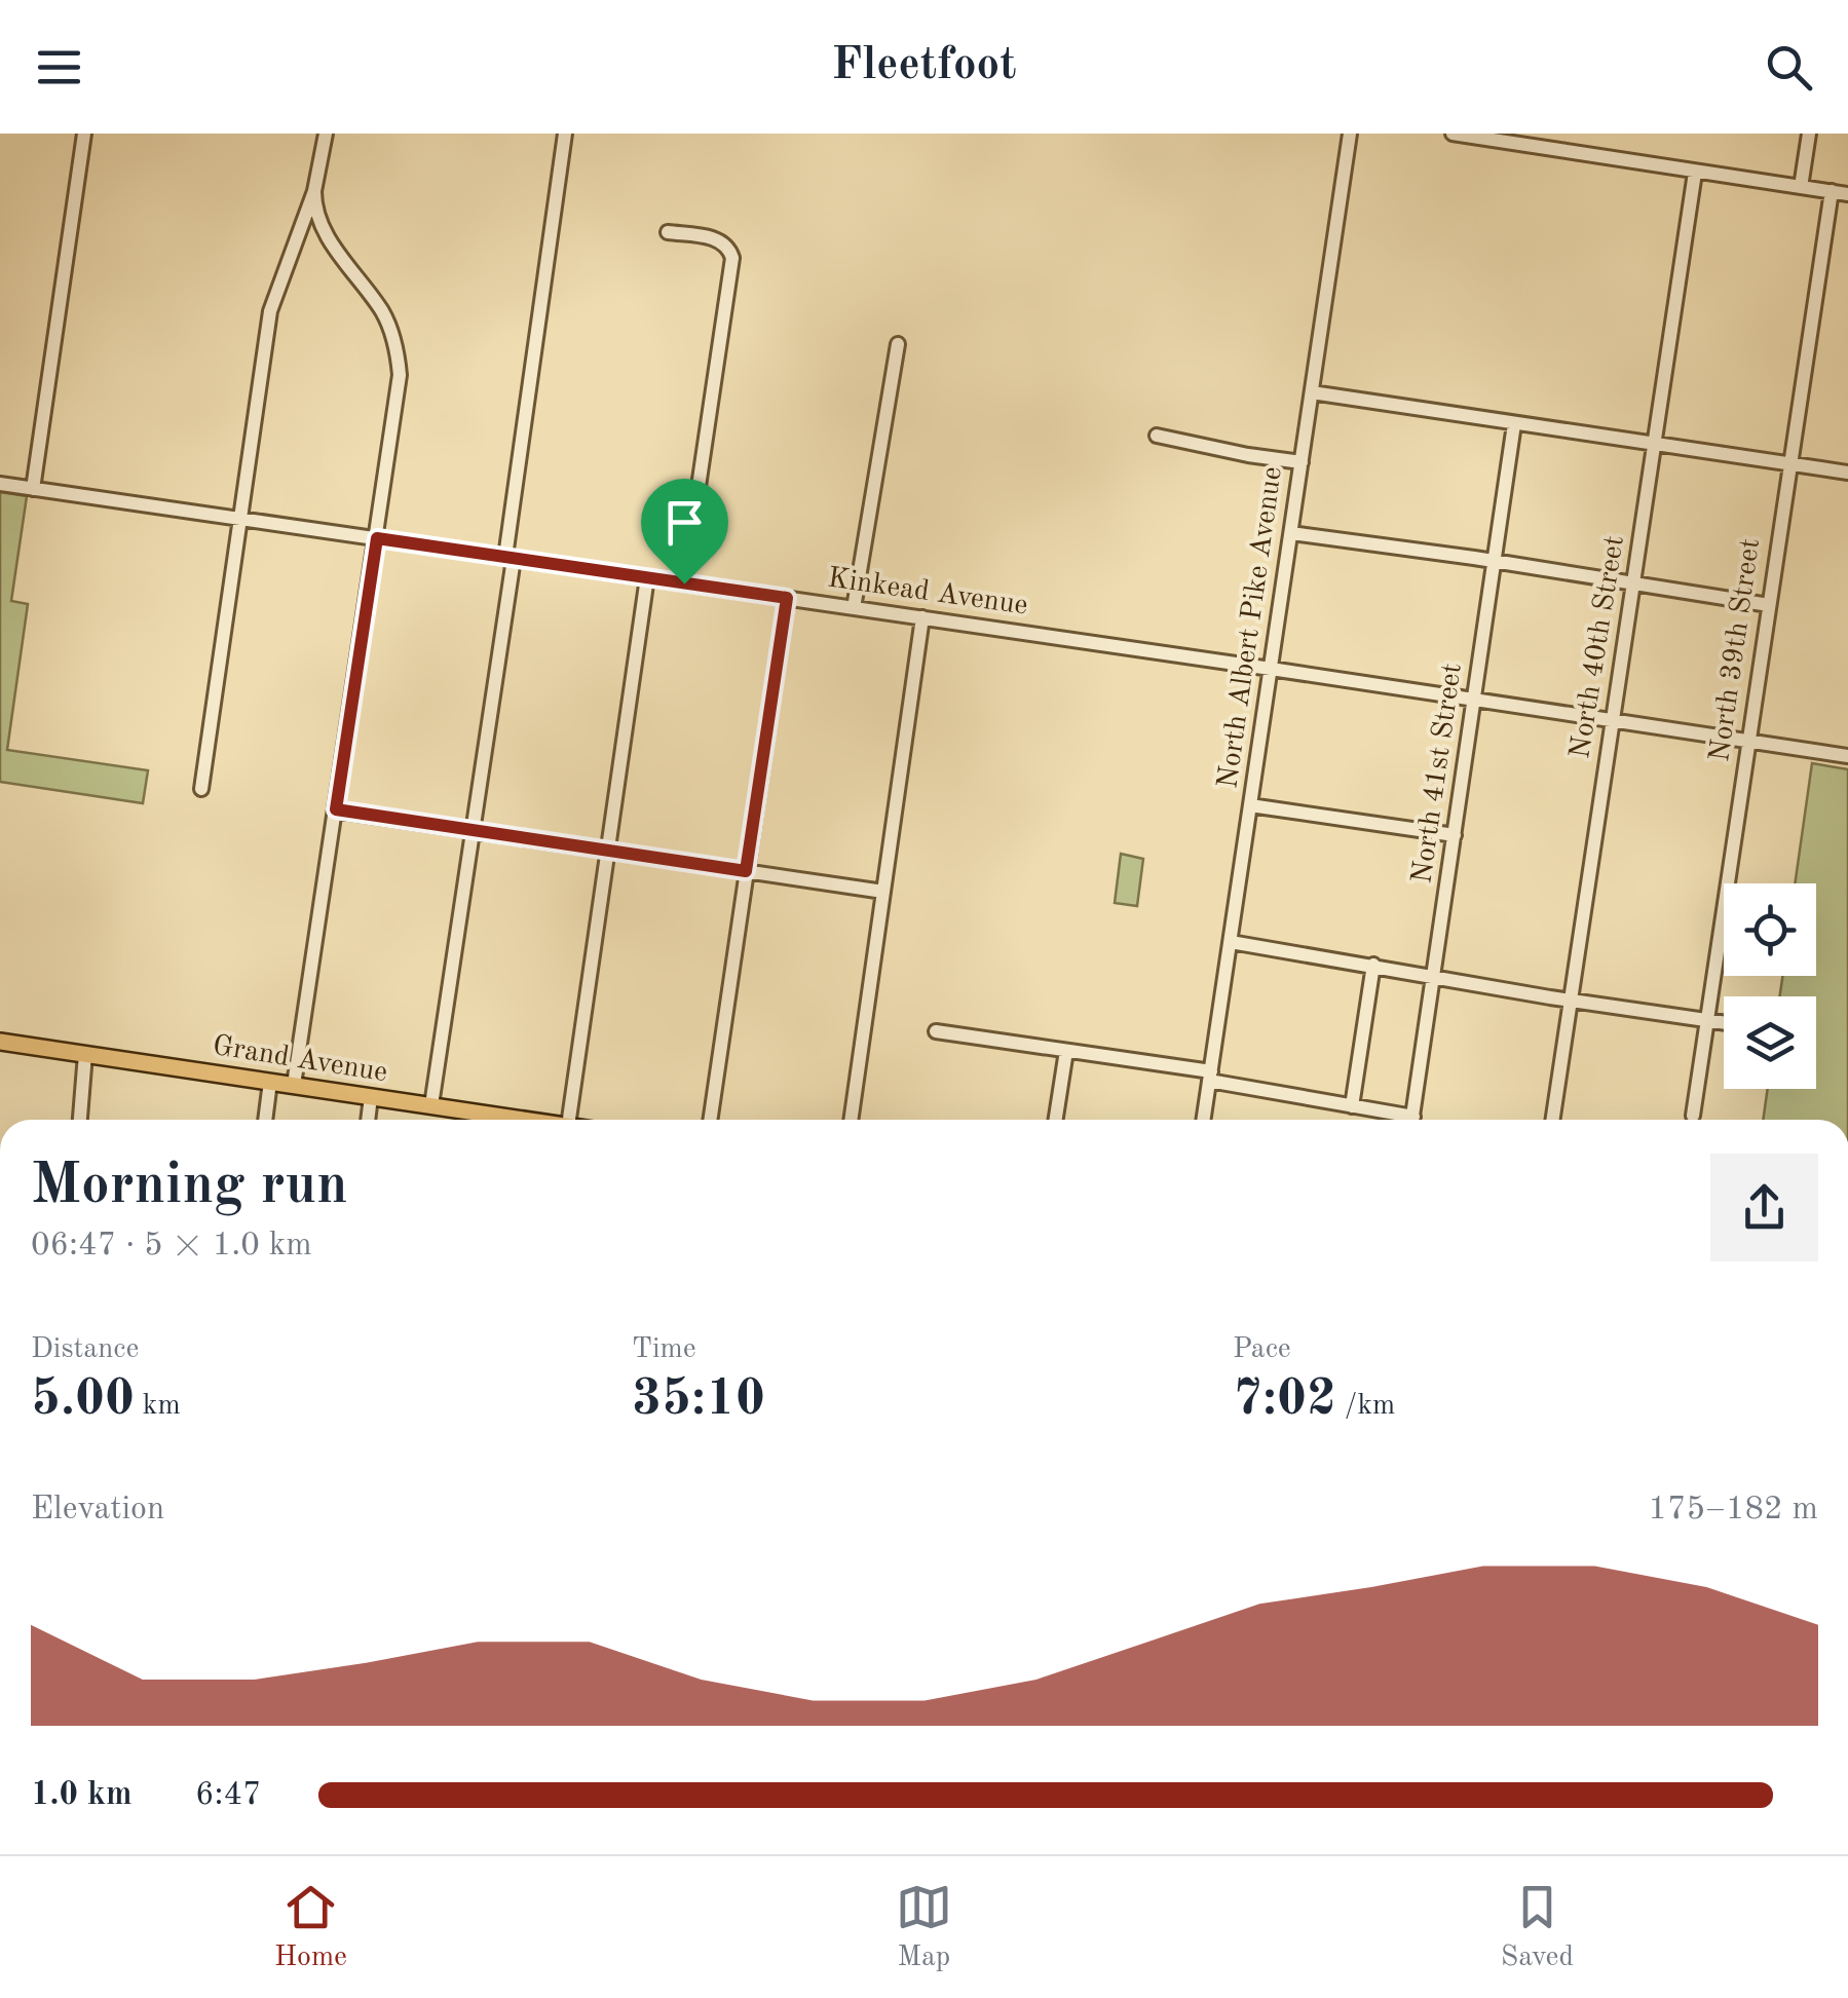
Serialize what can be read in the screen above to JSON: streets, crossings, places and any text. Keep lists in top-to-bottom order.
{
  "streets": {
    "main road": ["Grand Avenue"],
    "street": [
      "Kinkead Avenue",
      "North Albert Pike Avenue",
      "North 40th Street",
      "North 39th Street",
      "North 41st Street"
    ]
  },
  "crossings": [
    ["Kinkead Avenue", "North Albert Pike Avenue"],
    ["Kinkead Avenue", "North 40th Street"],
    ["Kinkead Avenue", "North 39th Street"],
    ["Kinkead Avenue", "North 41st Street"]
  ],
  "page": {
    "header": "Fleetfoot",
    "heading": ["Morning run", "06:47 · 5 × 1.0 km"],
    "stats": [
      ["Distance", "5.00 km"],
      ["Time", "35:10"],
      ["Pace", "7:02 /km"]
    ],
    "chart": ["Elevation", "175–182 m"],
    "list": [
      {
        "name": "1.0 km",
        "note": "6:47"
      }
    ],
    "tabs": ["Home", "Map", "Saved"]
  }
}
